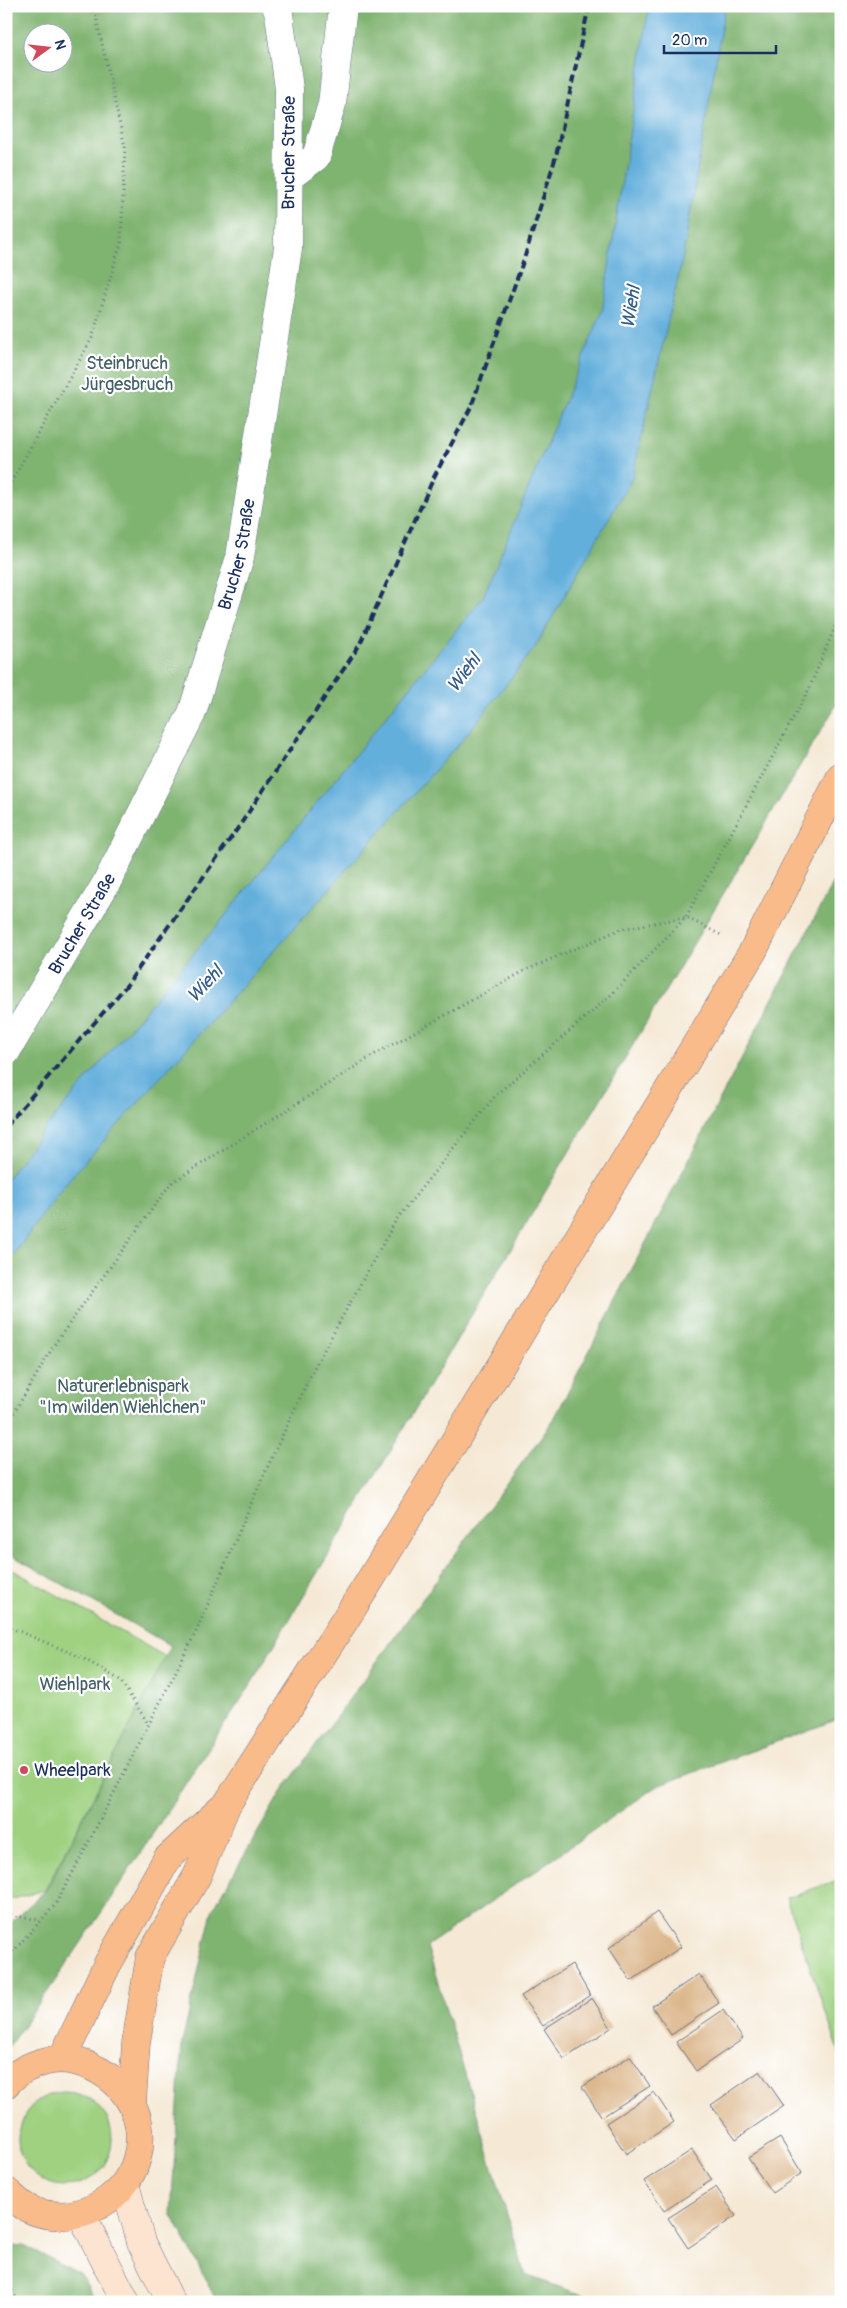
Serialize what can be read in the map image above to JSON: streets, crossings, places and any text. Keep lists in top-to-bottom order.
{
  "streets": {
    "street": ["Brucher Straße"]
  },
  "water": ["Wiehl"],
  "parks": ["Steinbruch Jürgesbruch", "Naturerlebnispark \"Im wilden Wiehlchen\"", "Wiehlpark"],
  "places": ["Wheelpark"],
  "scale_bar": "20 m",
  "north": "right"
}
